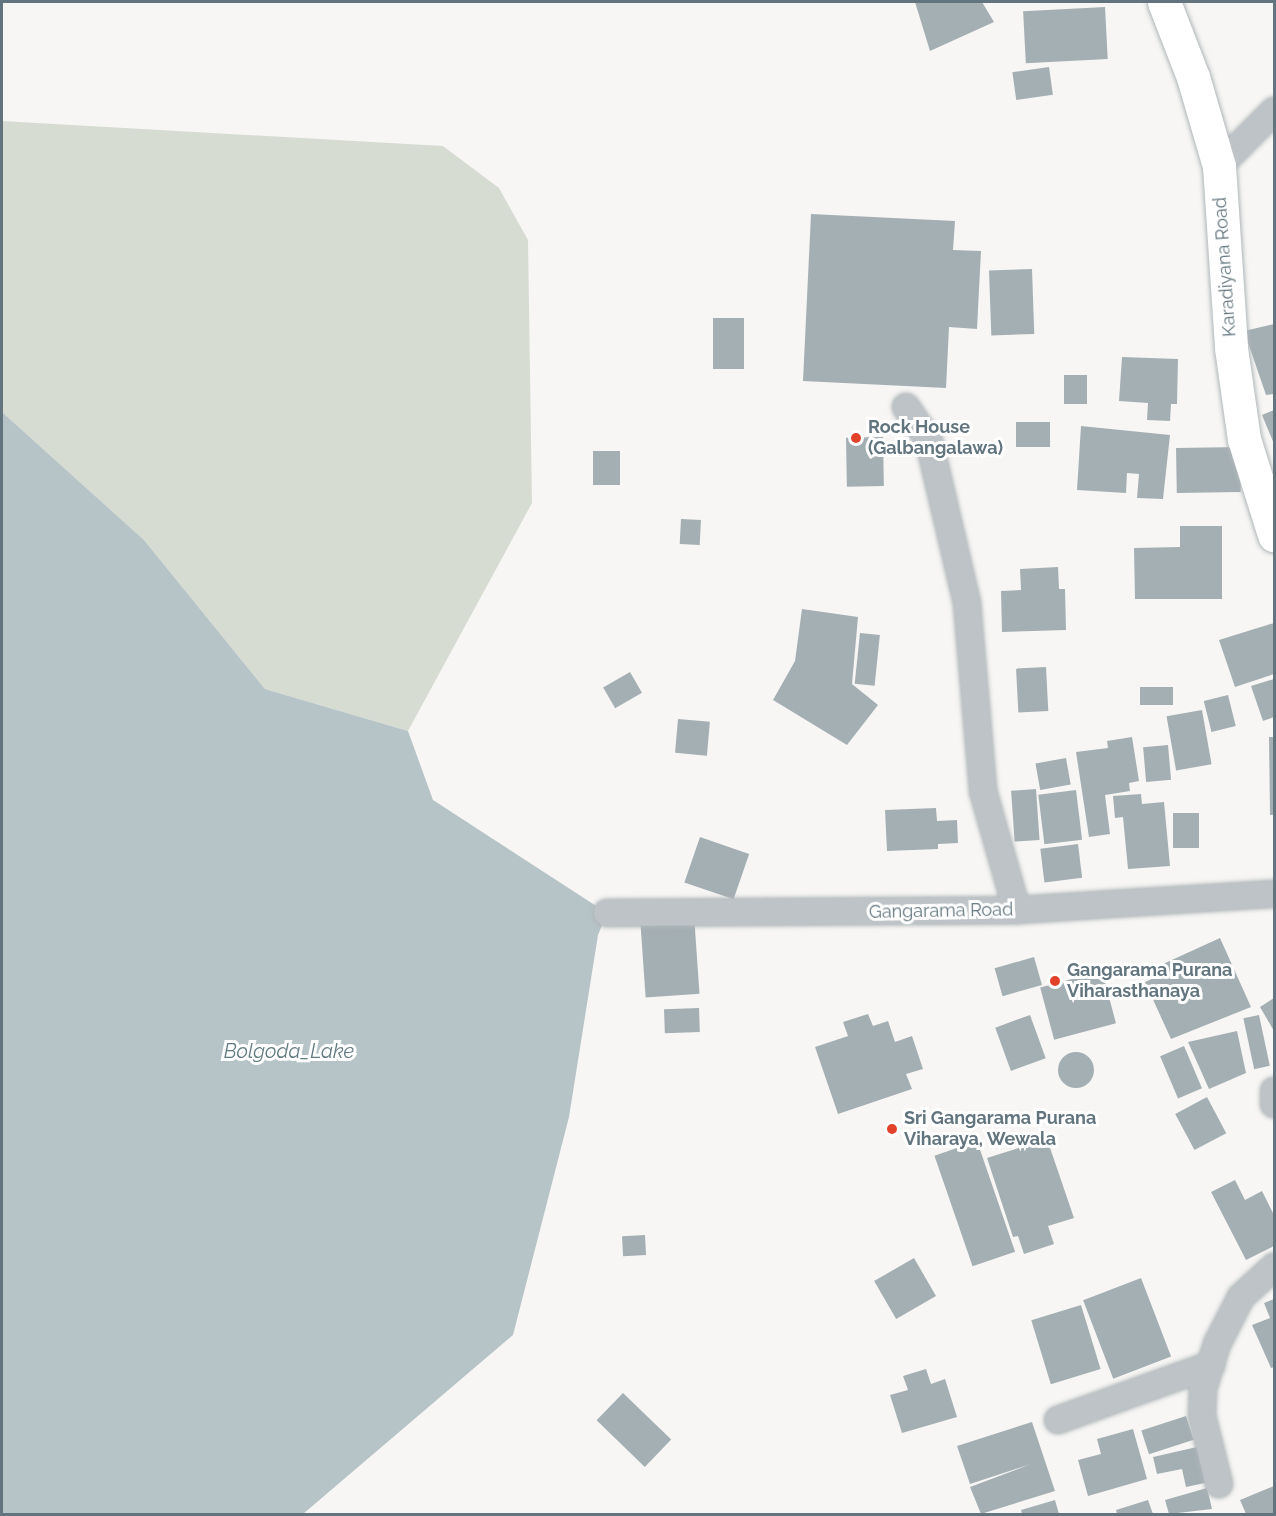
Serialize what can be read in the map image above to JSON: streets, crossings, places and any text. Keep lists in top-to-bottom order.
{
  "streets": {
    "street": ["Karadiyana Road", "Gangarama Road"]
  },
  "water": ["Bolgoda_Lake"],
  "places": ["Rock House (Galbangalawa)", "Gangarama Purana Viharasthanaya", "Sri Gangarama Purana Viharaya, Wewala"]
}
